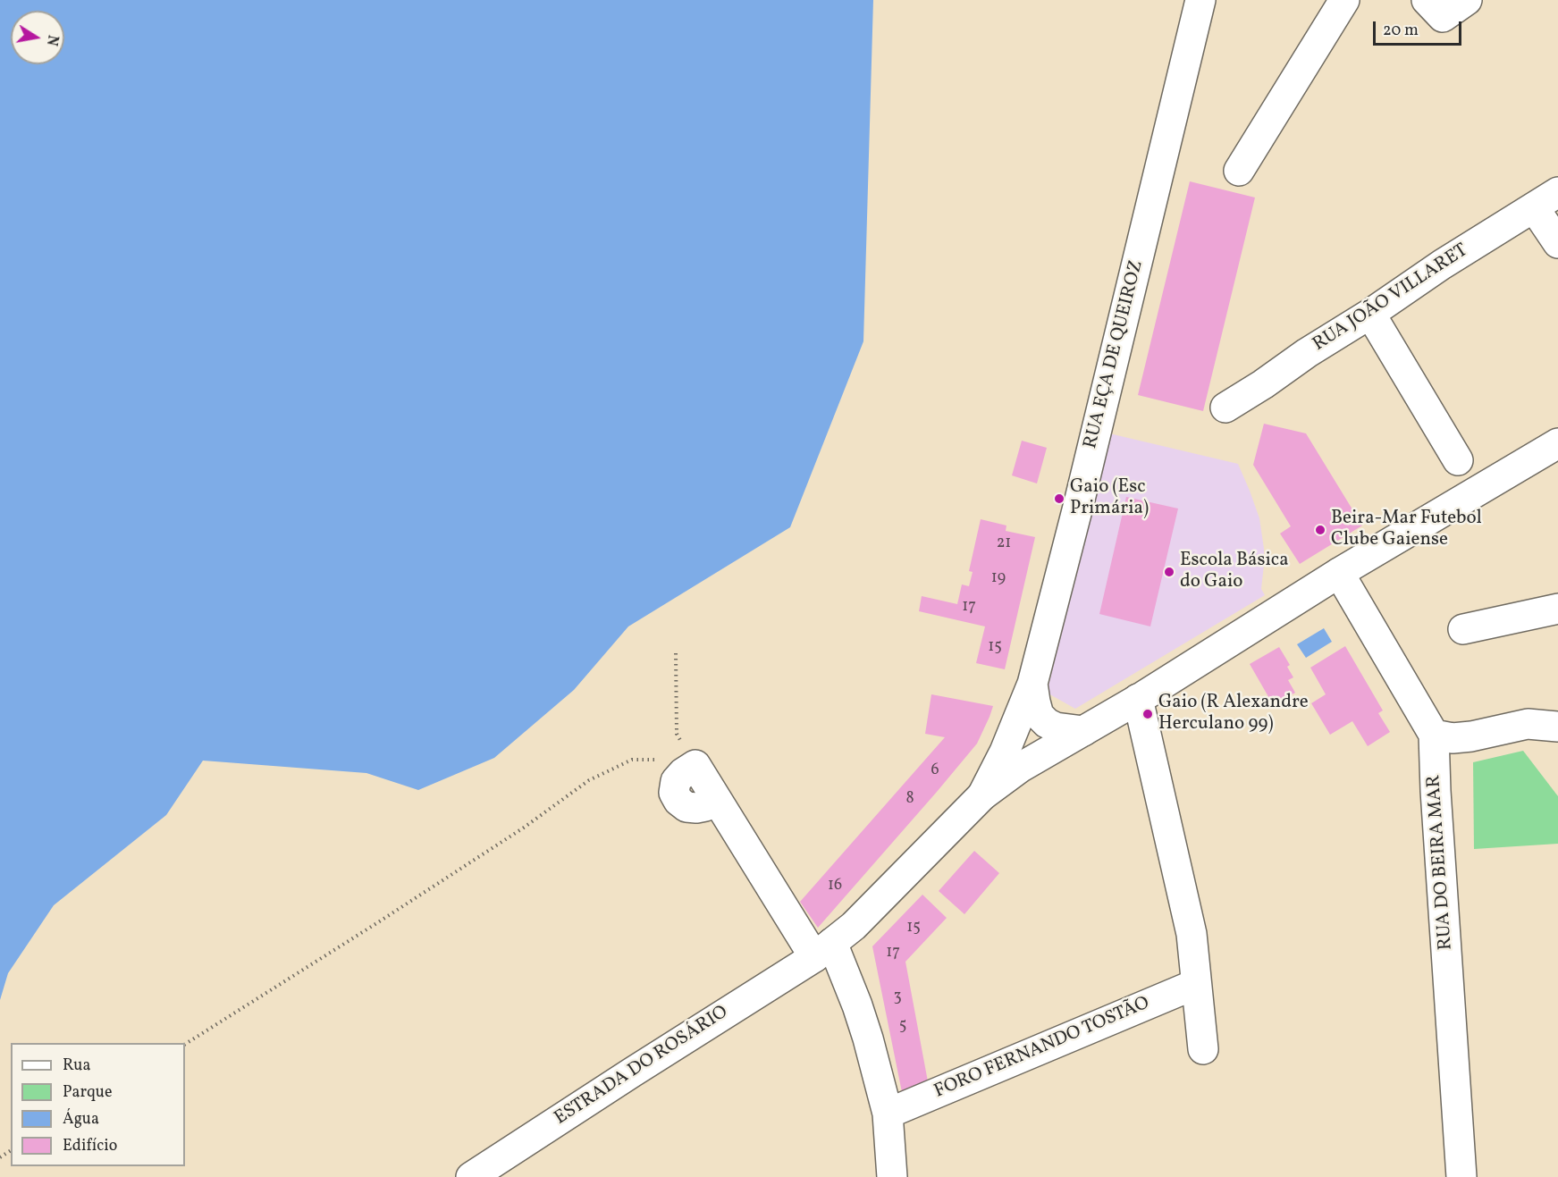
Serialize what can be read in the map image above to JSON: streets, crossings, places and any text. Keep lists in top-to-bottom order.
{
  "streets": {
    "street": [
      "RUA JOÃO VILLARET",
      "RUA EÇA DE QUEIROZ",
      "RUA DO BEIRA MAR",
      "FORO FERNANDO TOSTÃO",
      "ESTRADA DO ROSÁRIO"
    ]
  },
  "crossings": [
    ["RUA EÇA DE QUEIROZ", "ESTRADA DO ROSÁRIO"]
  ],
  "places": [
    "Gaio (Esc Primária)",
    "Beira-Mar Futebol Clube Gaiense",
    "Escola Básica do Gaio",
    "Gaio (R Alexandre Herculano 99)"
  ],
  "house_numbers": [
    "21",
    "19",
    "17",
    "15",
    "6",
    "8",
    "16",
    "15",
    "17",
    "3",
    "5"
  ],
  "legend": [
    "Rua",
    "Parque",
    "Água",
    "Edifício"
  ],
  "scale_bar": "20 m",
  "north": "right"
}
